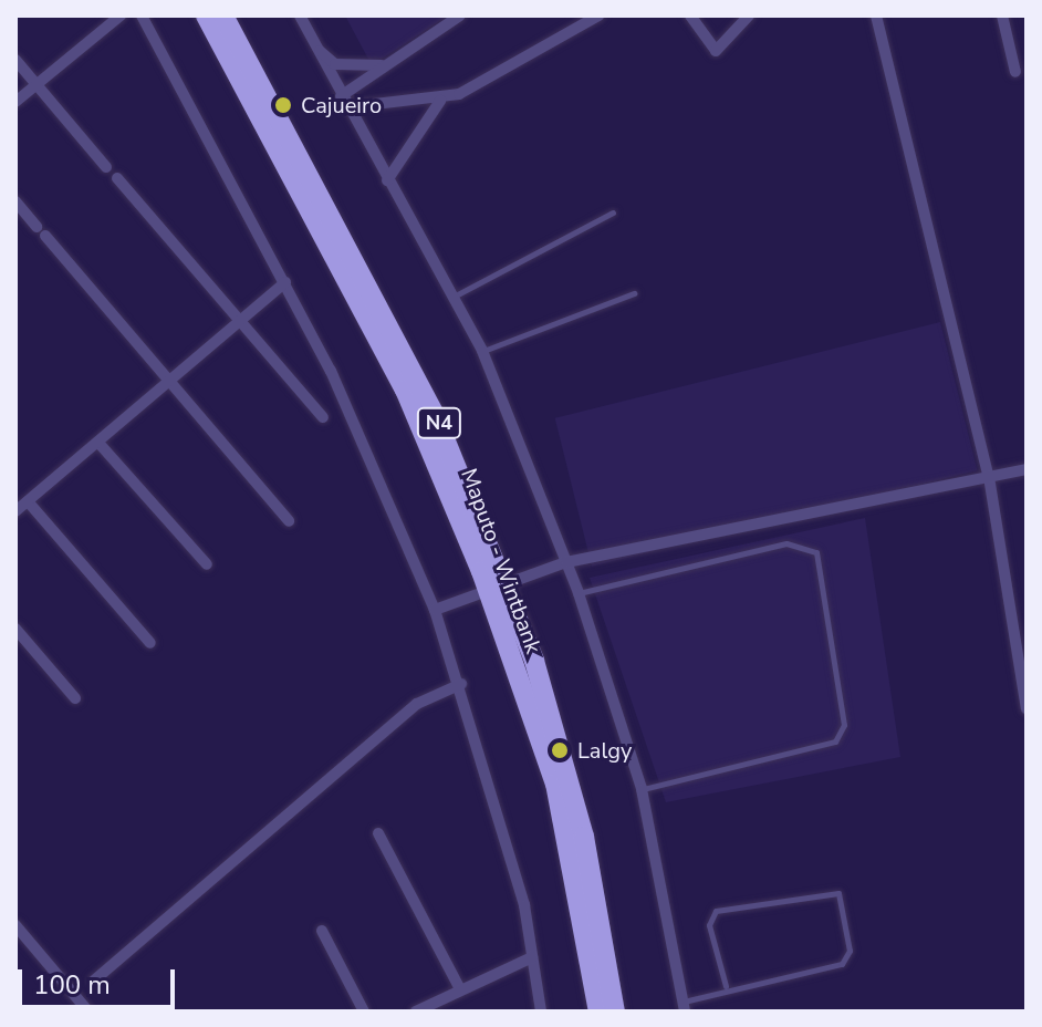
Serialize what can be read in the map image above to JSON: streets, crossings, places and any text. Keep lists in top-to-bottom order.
{
  "streets": {
    "highway": ["N4", "Maputo - Wintbank"]
  },
  "places": ["Cajueiro", "Lalgy"],
  "scale_bar": "100 m"
}
